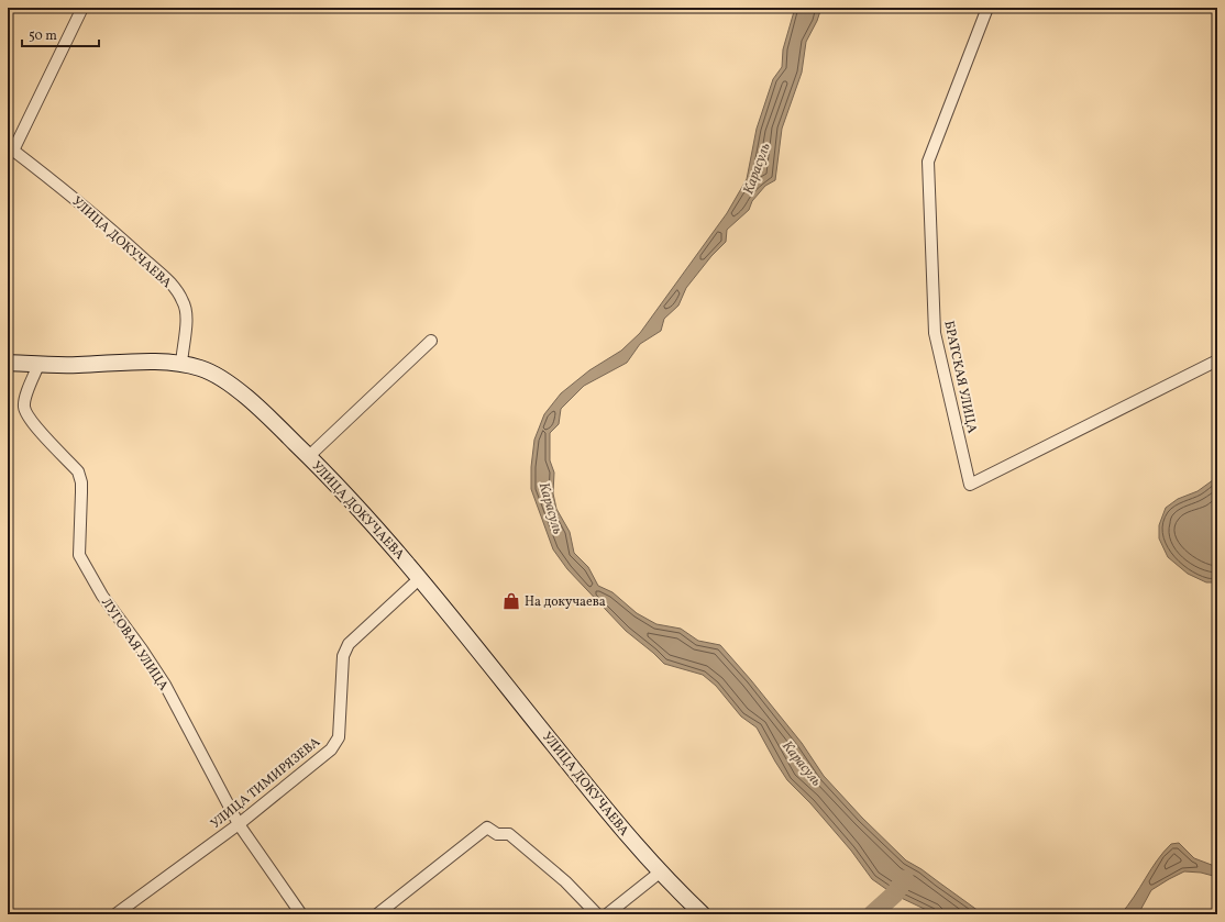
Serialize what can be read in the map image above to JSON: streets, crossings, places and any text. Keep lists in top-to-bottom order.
{
  "streets": {
    "main road": ["УЛИЦА ДОКУЧАЕВА"],
    "street": ["БРАТСКАЯ УЛИЦА", "ЛУГОВАЯ УЛИЦА", "УЛИЦА ТИМИРЯЗЕВА"]
  },
  "crossings": [
    ["УЛИЦА ДОКУЧАЕВА", "УЛИЦА ТИМИРЯЗЕВА"],
    ["ЛУГОВАЯ УЛИЦА", "УЛИЦА ТИМИРЯЗЕВА"]
  ],
  "water": ["Карасуль"],
  "places": {
    "shop": ["На докучаева"]
  },
  "scale_bar": "50 m"
}
